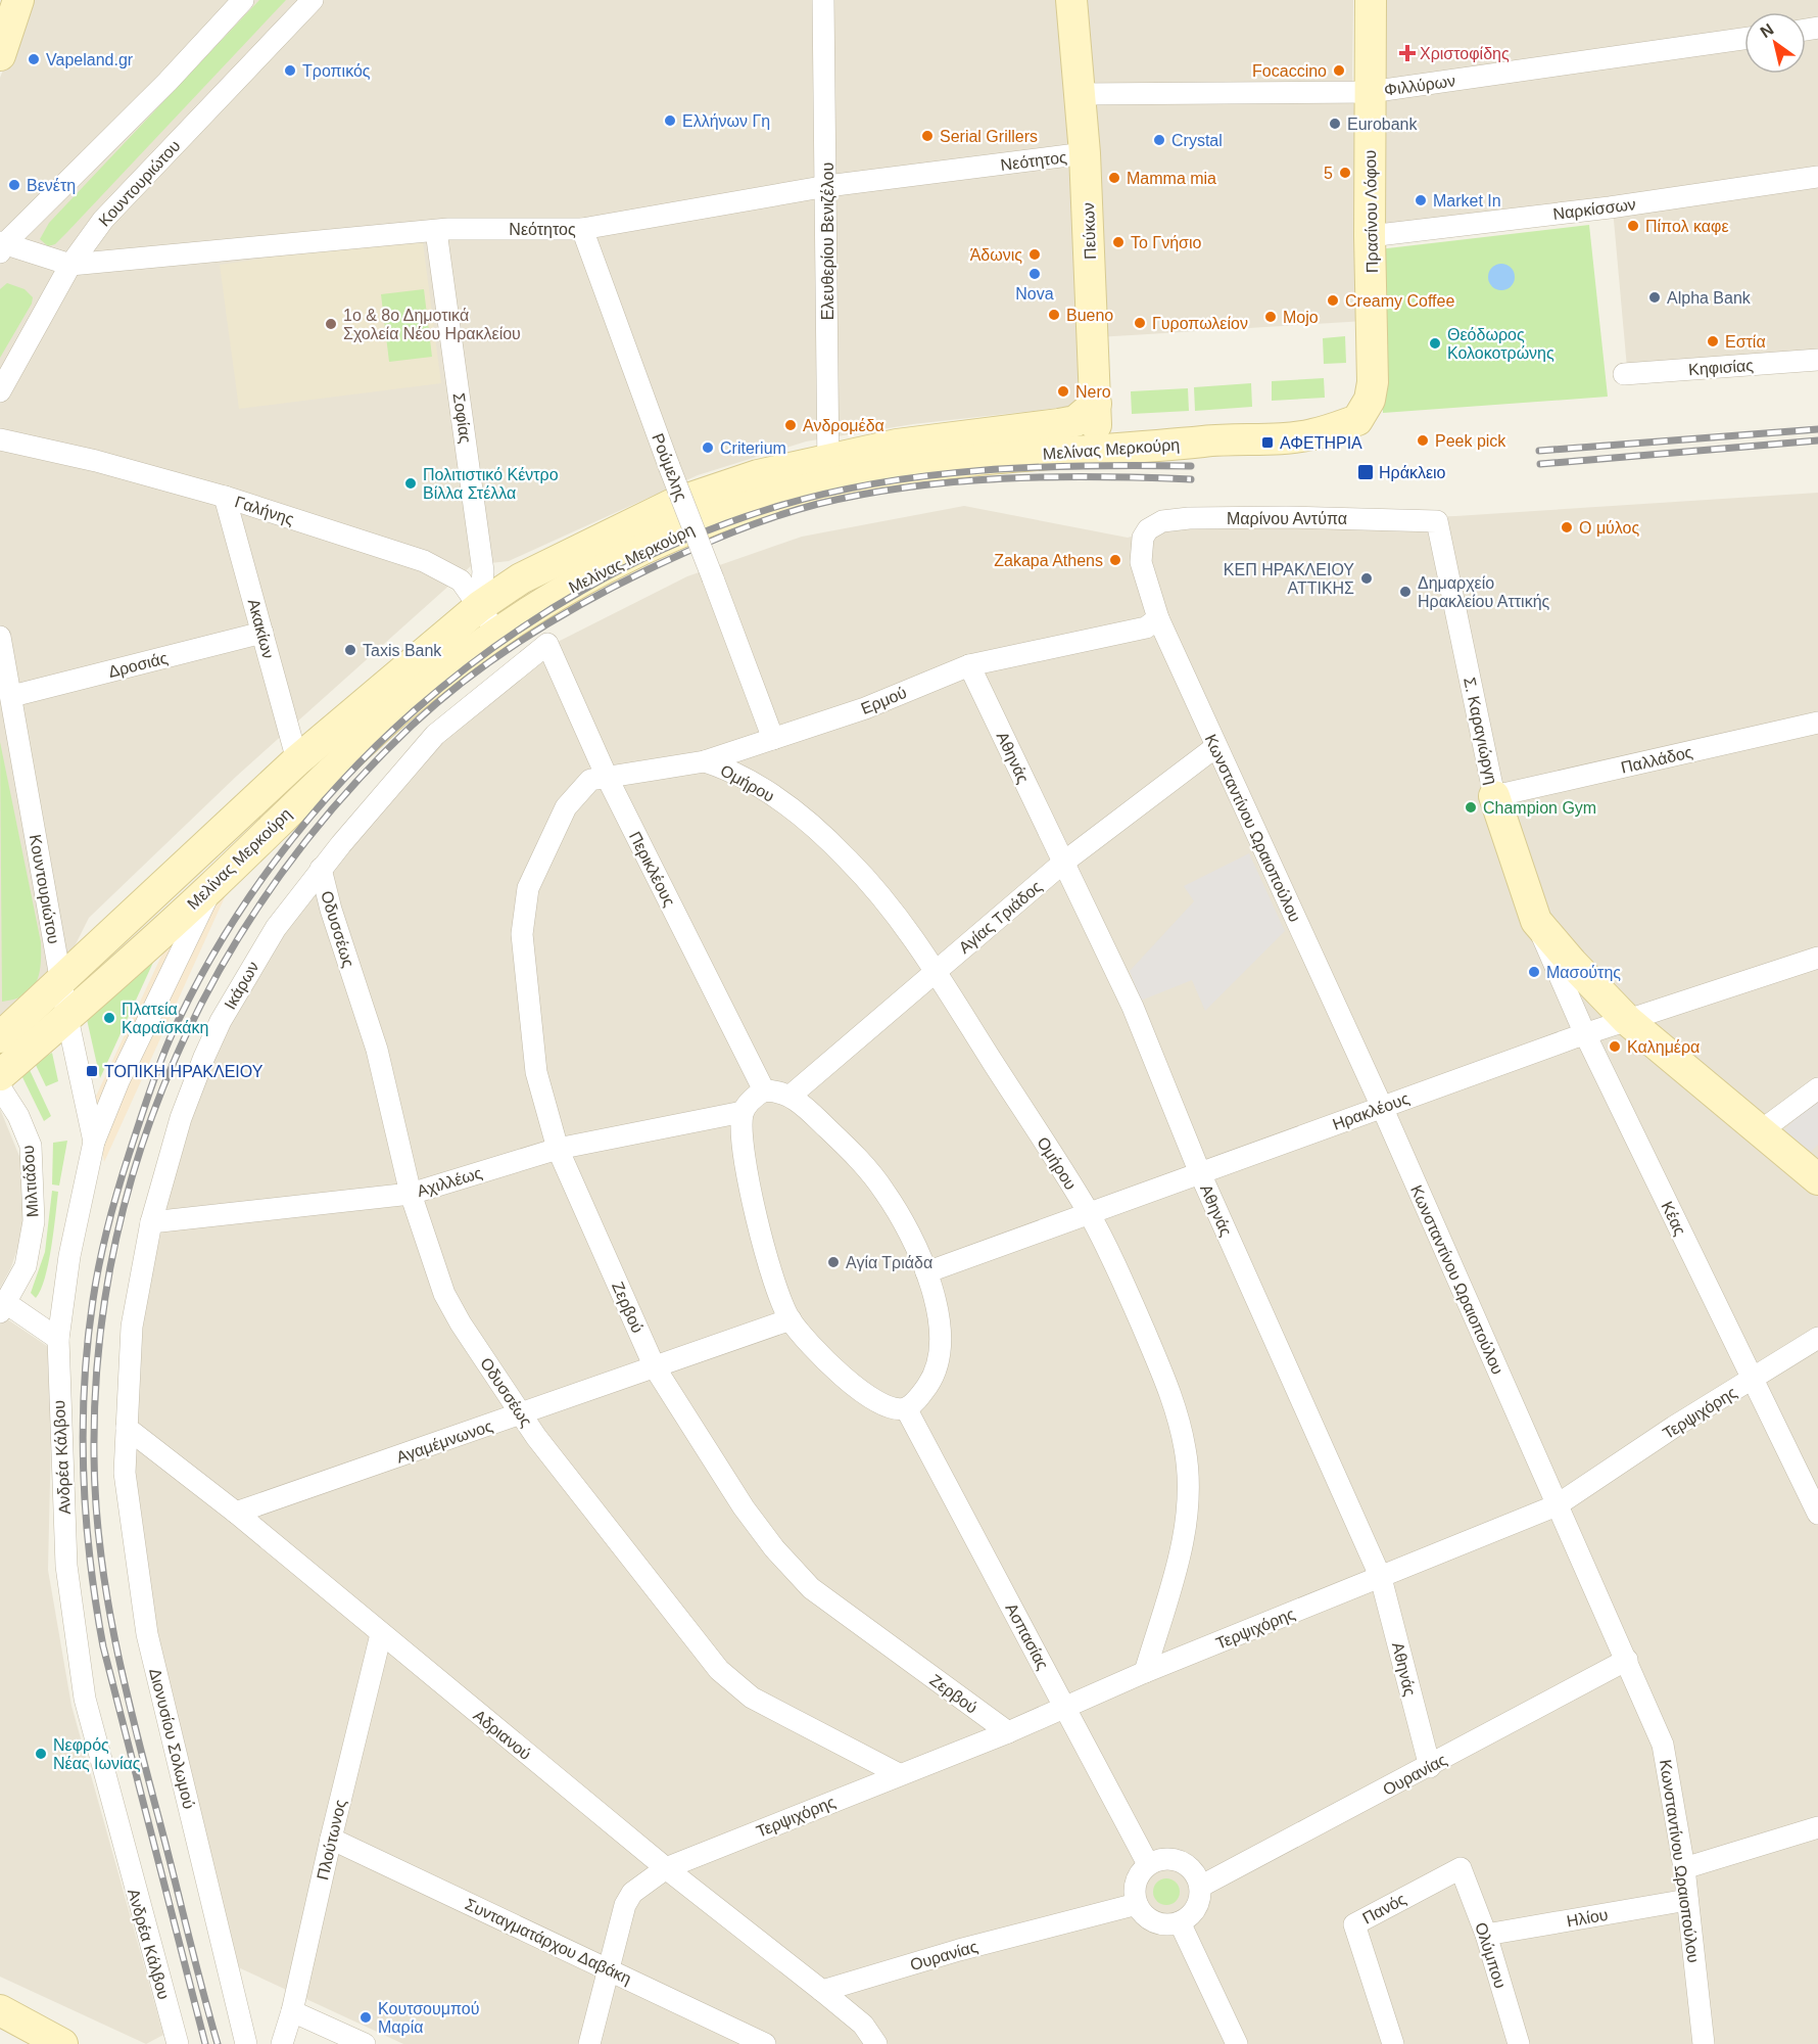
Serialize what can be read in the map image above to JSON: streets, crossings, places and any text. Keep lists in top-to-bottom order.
{
  "streets": {
    "street": [
      "Φιλλύρων",
      "Νεότητος",
      "Κουντουριώτου",
      "Ναρκίσσων",
      "Πρασίνου Λόφου",
      "Πεύκων",
      "Ελευθερίου Βενιζέλου",
      "Κηφισίας",
      "Σοφίας",
      "Μελίνας Μερκούρη",
      "Ρούμελης",
      "Γαλήνης",
      "Μαρίνου Αντύπα",
      "Ακακίων",
      "Δροσιάς",
      "Ερμού",
      "Σ. Καραγιώργη",
      "Αθηνάς",
      "Παλλάδος",
      "Ομήρου",
      "Κωνσταντίνου Ωραιοπούλου",
      "Περικλέους",
      "Αγίας Τριάδος",
      "Οδυσσέως",
      "Ικάρων",
      "Ηρακλέους",
      "Μιλτιάδου",
      "Αχιλλέως",
      "Κέας",
      "Ζερβού",
      "Τερψιχόρης",
      "Αγαμέμνωνος",
      "Ανδρέα Κάλβου",
      "Ασπασίας",
      "Αδριανού",
      "Διονυσίου Σολωμού",
      "Ουρανίας",
      "Πλούτωνος",
      "Πανός",
      "Ηλίου",
      "Συνταγματάρχου Δαβάκη",
      "Ολύμπου"
    ]
  },
  "crossings": [
    ["Φιλλύρων", "Πρασίνου Λόφου"],
    ["Φιλλύρων", "Πεύκων"],
    ["Νεότητος", "Κουντουριώτου"],
    ["Νεότητος", "Πεύκων"],
    ["Νεότητος", "Ελευθερίου Βενιζέλου"],
    ["Νεότητος", "Σοφίας"],
    ["Νεότητος", "Ρούμελης"],
    ["Κουντουριώτου", "Μελίνας Μερκούρη"],
    ["Κουντουριώτου", "Δροσιάς"],
    ["Κουντουριώτου", "Ανδρέα Κάλβου"],
    ["Ναρκίσσων", "Πρασίνου Λόφου"],
    ["Πρασίνου Λόφου", "Μελίνας Μερκούρη"],
    ["Πεύκων", "Μελίνας Μερκούρη"],
    ["Ελευθερίου Βενιζέλου", "Μελίνας Μερκούρη"],
    ["Σοφίας", "Μελίνας Μερκούρη"],
    ["Σοφίας", "Γαλήνης"],
    ["Μελίνας Μερκούρη", "Γαλήνης"],
    ["Μελίνας Μερκούρη", "Ακακίων"],
    ["Μελίνας Μερκούρη", "Ανδρέα Κάλβου"],
    ["Ρούμελης", "Ερμού"],
    ["Γαλήνης", "Ακακίων"],
    ["Μαρίνου Αντύπα", "Σ. Καραγιώργη"],
    ["Μαρίνου Αντύπα", "Κωνσταντίνου Ωραιοπούλου"],
    ["Ακακίων", "Δροσιάς"],
    ["Ερμού", "Αθηνάς"],
    ["Ερμού", "Ομήρου"],
    ["Ερμού", "Κωνσταντίνου Ωραιοπούλου"],
    ["Ερμού", "Περικλέους"],
    ["Ερμού", "Ζερβού"],
    ["Σ. Καραγιώργη", "Παλλάδος"],
    ["Σ. Καραγιώργη", "Ηρακλέους"],
    ["Σ. Καραγιώργη", "Κέας"],
    ["Αθηνάς", "Αγίας Τριάδος"],
    ["Αθηνάς", "Ηρακλέους"],
    ["Αθηνάς", "Τερψιχόρης"],
    ["Αθηνάς", "Ουρανίας"],
    ["Ομήρου", "Αγίας Τριάδος"],
    ["Ομήρου", "Ηρακλέους"],
    ["Ομήρου", "Τερψιχόρης"],
    ["Κωνσταντίνου Ωραιοπούλου", "Αγίας Τριάδος"],
    ["Κωνσταντίνου Ωραιοπούλου", "Ηρακλέους"],
    ["Κωνσταντίνου Ωραιοπούλου", "Τερψιχόρης"],
    ["Κωνσταντίνου Ωραιοπούλου", "Ουρανίας"],
    ["Κωνσταντίνου Ωραιοπούλου", "Ηλίου"],
    ["Περικλέους", "Ικάρων"],
    ["Περικλέους", "Ζερβού"],
    ["Οδυσσέως", "Ικάρων"],
    ["Οδυσσέως", "Αχιλλέως"],
    ["Οδυσσέως", "Τερψιχόρης"],
    ["Οδυσσέως", "Αγαμέμνωνος"],
    ["Ικάρων", "Αχιλλέως"],
    ["Ικάρων", "Αδριανού"],
    ["Ικάρων", "Διονυσίου Σολωμού"],
    ["Ηρακλέους", "Κέας"],
    ["Αχιλλέως", "Ζερβού"],
    ["Κέας", "Τερψιχόρης"],
    ["Ζερβού", "Τερψιχόρης"],
    ["Ζερβού", "Αγαμέμνωνος"],
    ["Τερψιχόρης", "Ασπασίας"],
    ["Τερψιχόρης", "Αδριανού"],
    ["Τερψιχόρης", "Συνταγματάρχου Δαβάκη"],
    ["Αγαμέμνωνος", "Αδριανού"],
    ["Ασπασίας", "Ουρανίας"],
    ["Αδριανού", "Διονυσίου Σολωμού"],
    ["Αδριανού", "Ουρανίας"],
    ["Αδριανού", "Πλούτωνος"],
    ["Πλούτωνος", "Συνταγματάρχου Δαβάκη"],
    ["Πανός", "Ολύμπου"],
    ["Ηλίου", "Ολύμπου"]
  ],
  "places": {
    "health": ["Χριστοφίδης"],
    "other": [
      "Vapeland.gr",
      "Τροπικός",
      "Focaccino",
      "Ελλήνων Γη",
      "Eurobank",
      "Serial Grillers",
      "Crystal",
      "5",
      "Mamma mia",
      "Βενέτη",
      "Market In",
      "Πίπολ καφε",
      "Το Γνήσιο",
      "Άδωνις",
      "Nova",
      "Alpha Bank",
      "Creamy Coffee",
      "Bueno",
      "Mojo",
      "Γυροπωλείον",
      "1ο & 8ο Δημοτικά Σχολεία Νέου Ηρακλείου",
      "Εστία",
      "Θεόδωρος Κολοκοτρώνης",
      "Nero",
      "Ανδρομέδα",
      "Peek pick",
      "Criterium",
      "Πολιτιστικό Κέντρο Βίλλα Στέλλα",
      "Ο μύλος",
      "Zakapa Athens",
      "ΚΕΠ ΗΡΑΚΛΕΙΟΥ ΑΤΤΙΚΗΣ",
      "Δημαρχείο Ηρακλείου Αττικής",
      "Taxis Bank",
      "Champion Gym",
      "Μασούτης",
      "Πλατεία Καραϊσκάκη",
      "Καλημέρα",
      "Αγία Τριάδα",
      "Νεφρός Νέας Ιωνίας",
      "Κουτσουμπού Μαρία"
    ],
    "transit": ["ΑΦΕΤΗΡΙΑ", "Ηράκλειο", "ΤΟΠΙΚΗ ΗΡΑΚΛΕΙΟΥ"]
  },
  "north": "top left"
}
